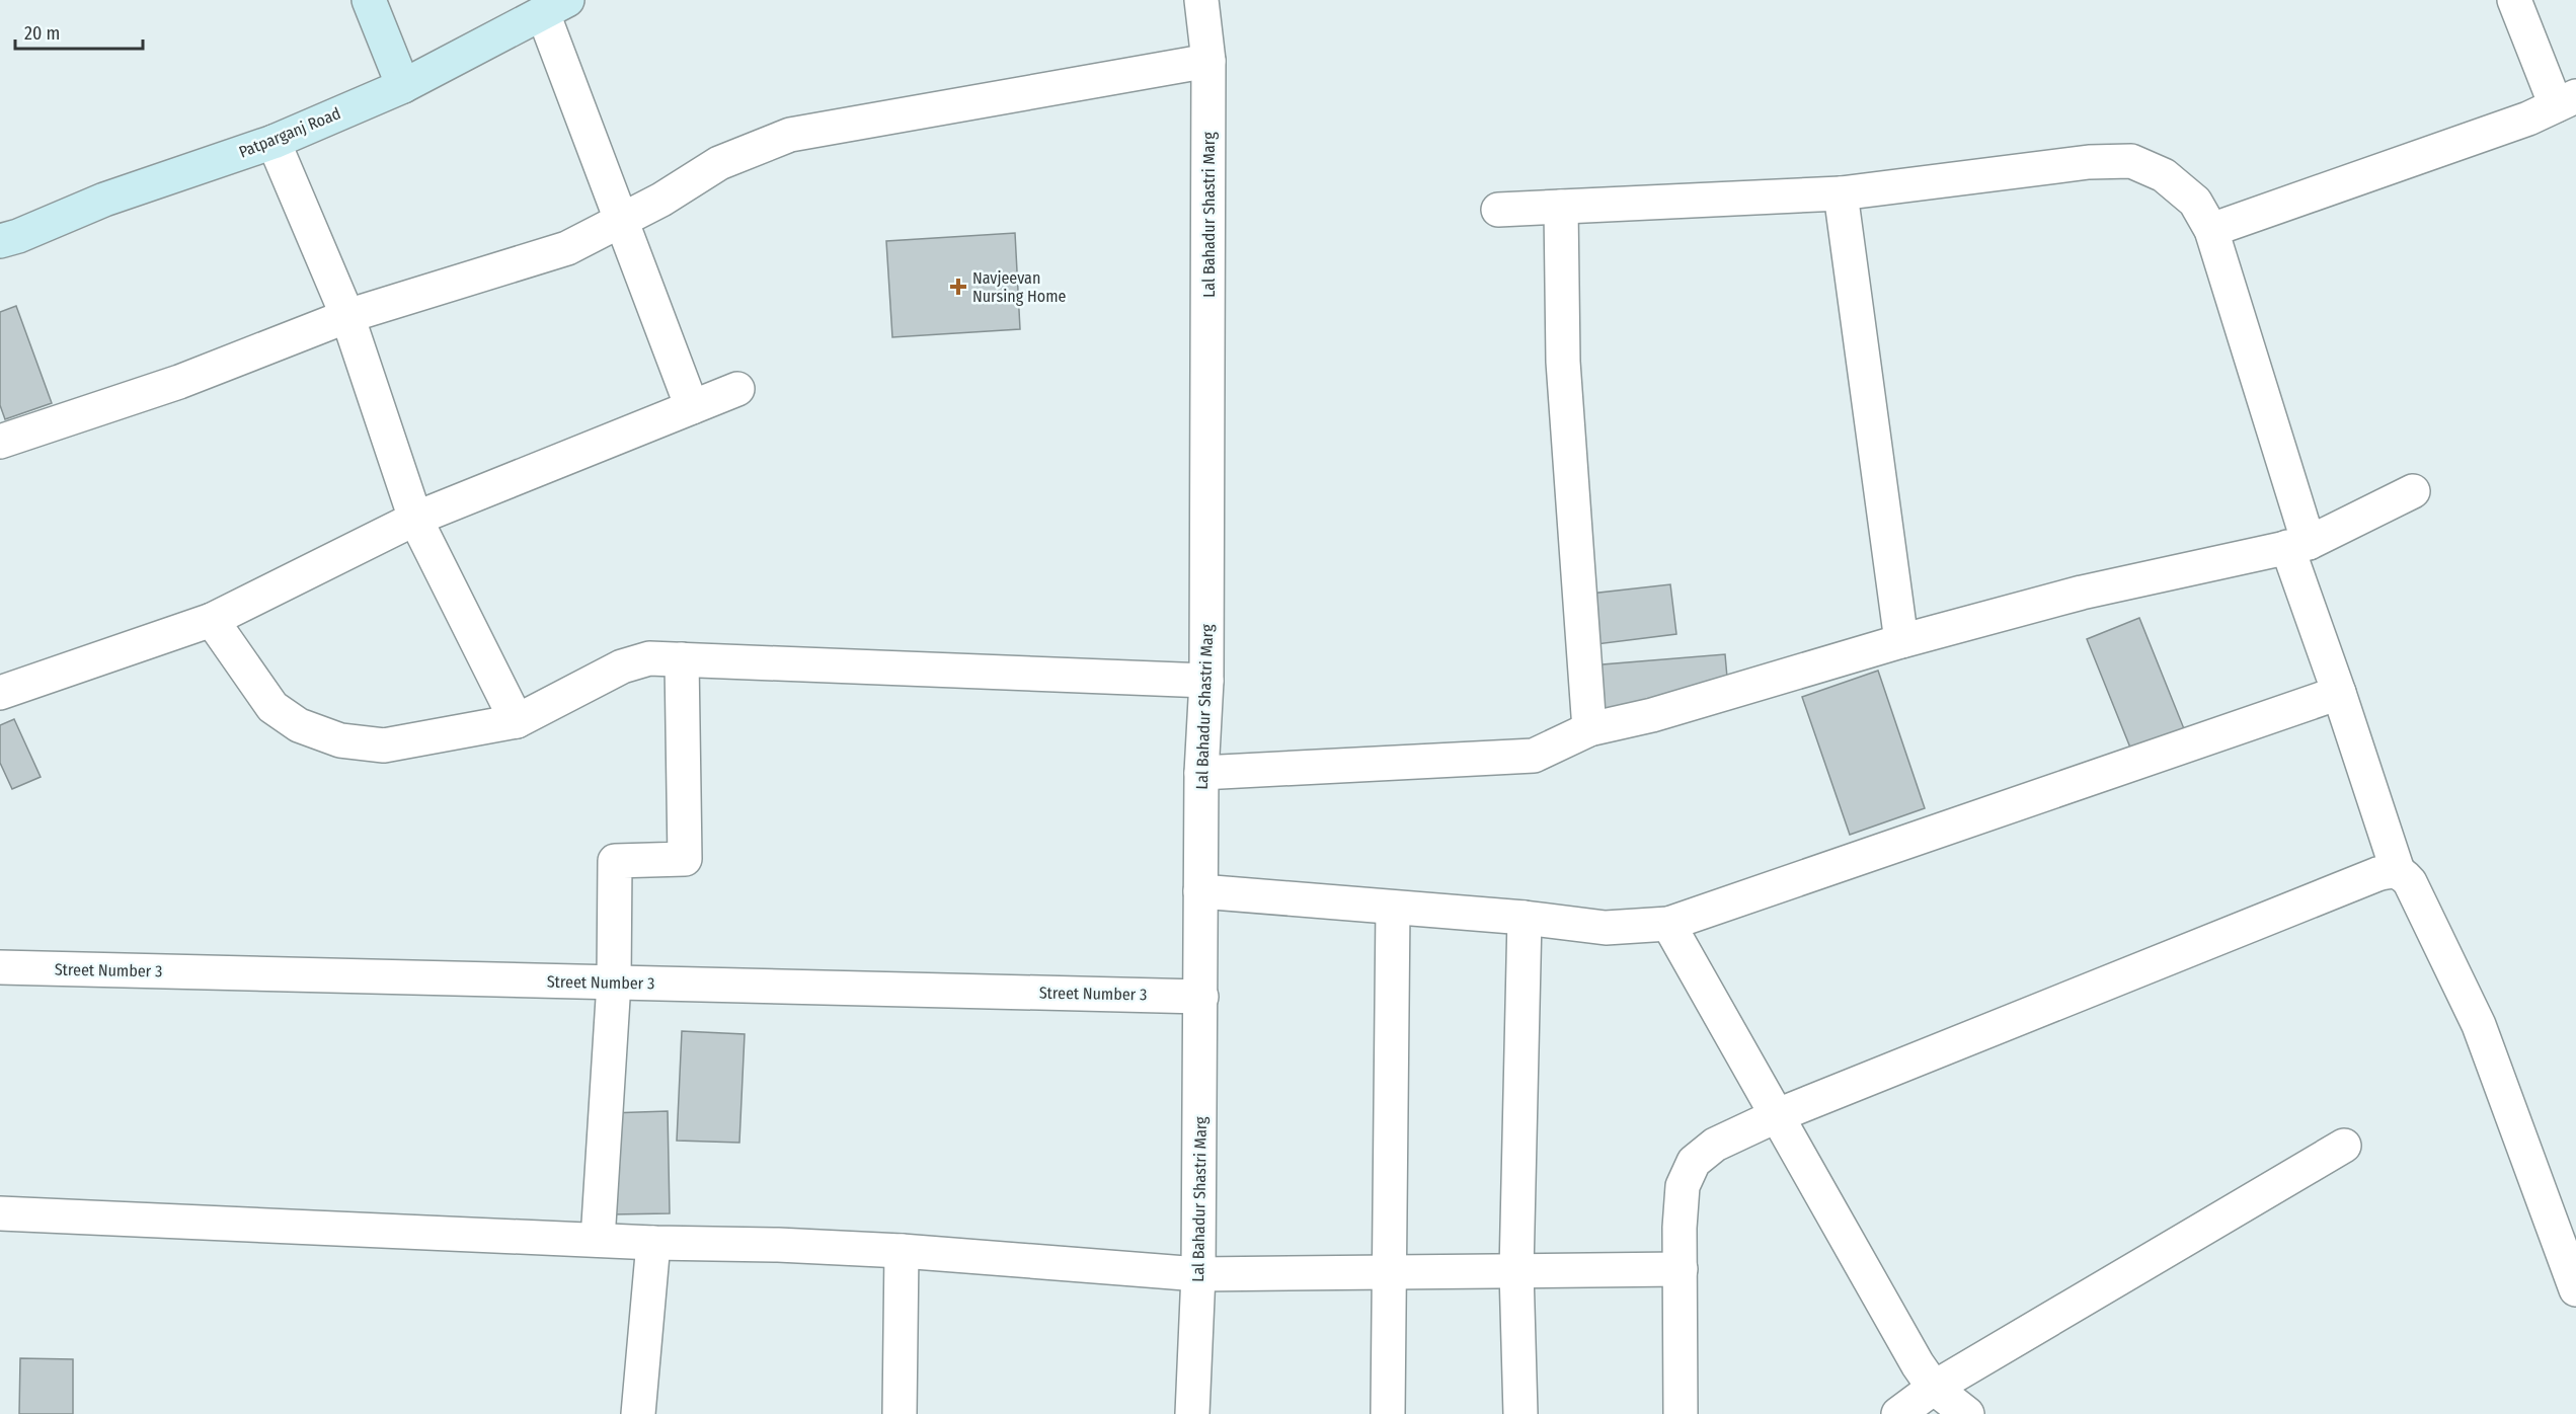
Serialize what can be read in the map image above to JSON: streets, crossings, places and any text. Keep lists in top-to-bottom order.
{
  "streets": {
    "street": ["Patparganj Road", "Lal Bahadur Shastri Marg", "Street Number 3"]
  },
  "crossings": [
    ["Lal Bahadur Shastri Marg", "Street Number 3"]
  ],
  "places": {
    "health": ["Navjeevan Nursing Home"]
  },
  "scale_bar": "20 m"
}
